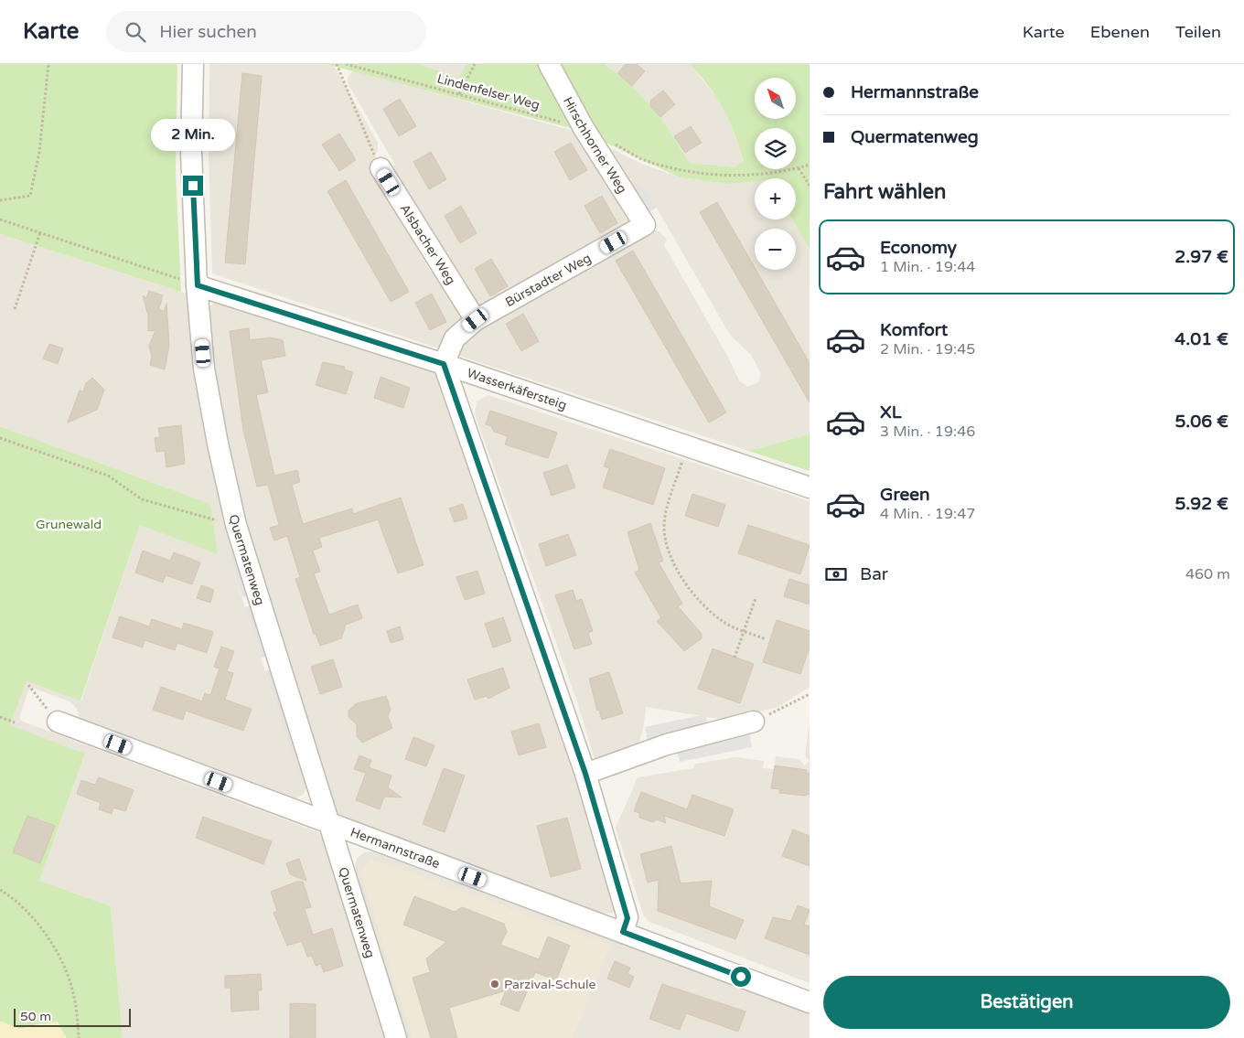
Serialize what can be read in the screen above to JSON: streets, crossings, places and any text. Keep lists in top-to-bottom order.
{
  "streets": {
    "street": [
      "Hirschhorner Weg",
      "Alsbacher Weg",
      "Bürstadter Weg",
      "Wasserkäfersteig",
      "Quermatenweg",
      "Hermannstraße"
    ],
    "path": ["Lindenfelser Weg"]
  },
  "crossings": [
    ["Lindenfelser Weg", "Hirschhorner Weg"],
    ["Hirschhorner Weg", "Bürstadter Weg"],
    ["Alsbacher Weg", "Bürstadter Weg"],
    ["Bürstadter Weg", "Wasserkäfersteig"],
    ["Wasserkäfersteig", "Quermatenweg"],
    ["Quermatenweg", "Hermannstraße"]
  ],
  "parks": ["Grunewald"],
  "places": ["Parzival-Schule"],
  "scale_bar": "50 m",
  "north": "top left",
  "page": {
    "header": "Karte",
    "search": "Hier suchen",
    "nav": ["Karte", "Ebenen", "Teilen"],
    "banner": ["Hermannstraße", "Quermatenweg"],
    "map_buttons": ["+", "−"],
    "bubble": "2 Min.",
    "heading": "Fahrt wählen",
    "list": [
      {
        "name": "Economy",
        "note": "1 Min. · 19:44",
        "value": "2.97 €"
      },
      {
        "name": "Komfort",
        "note": "2 Min. · 19:45",
        "value": "4.01 €"
      },
      {
        "name": "XL",
        "note": "3 Min. · 19:46",
        "value": "5.06 €"
      },
      {
        "name": "Green",
        "note": "4 Min. · 19:47",
        "value": "5.92 €"
      }
    ],
    "pay": ["Bar", "460 m"],
    "buttons": "Bestätigen",
    "scale": "50 m"
  }
}
